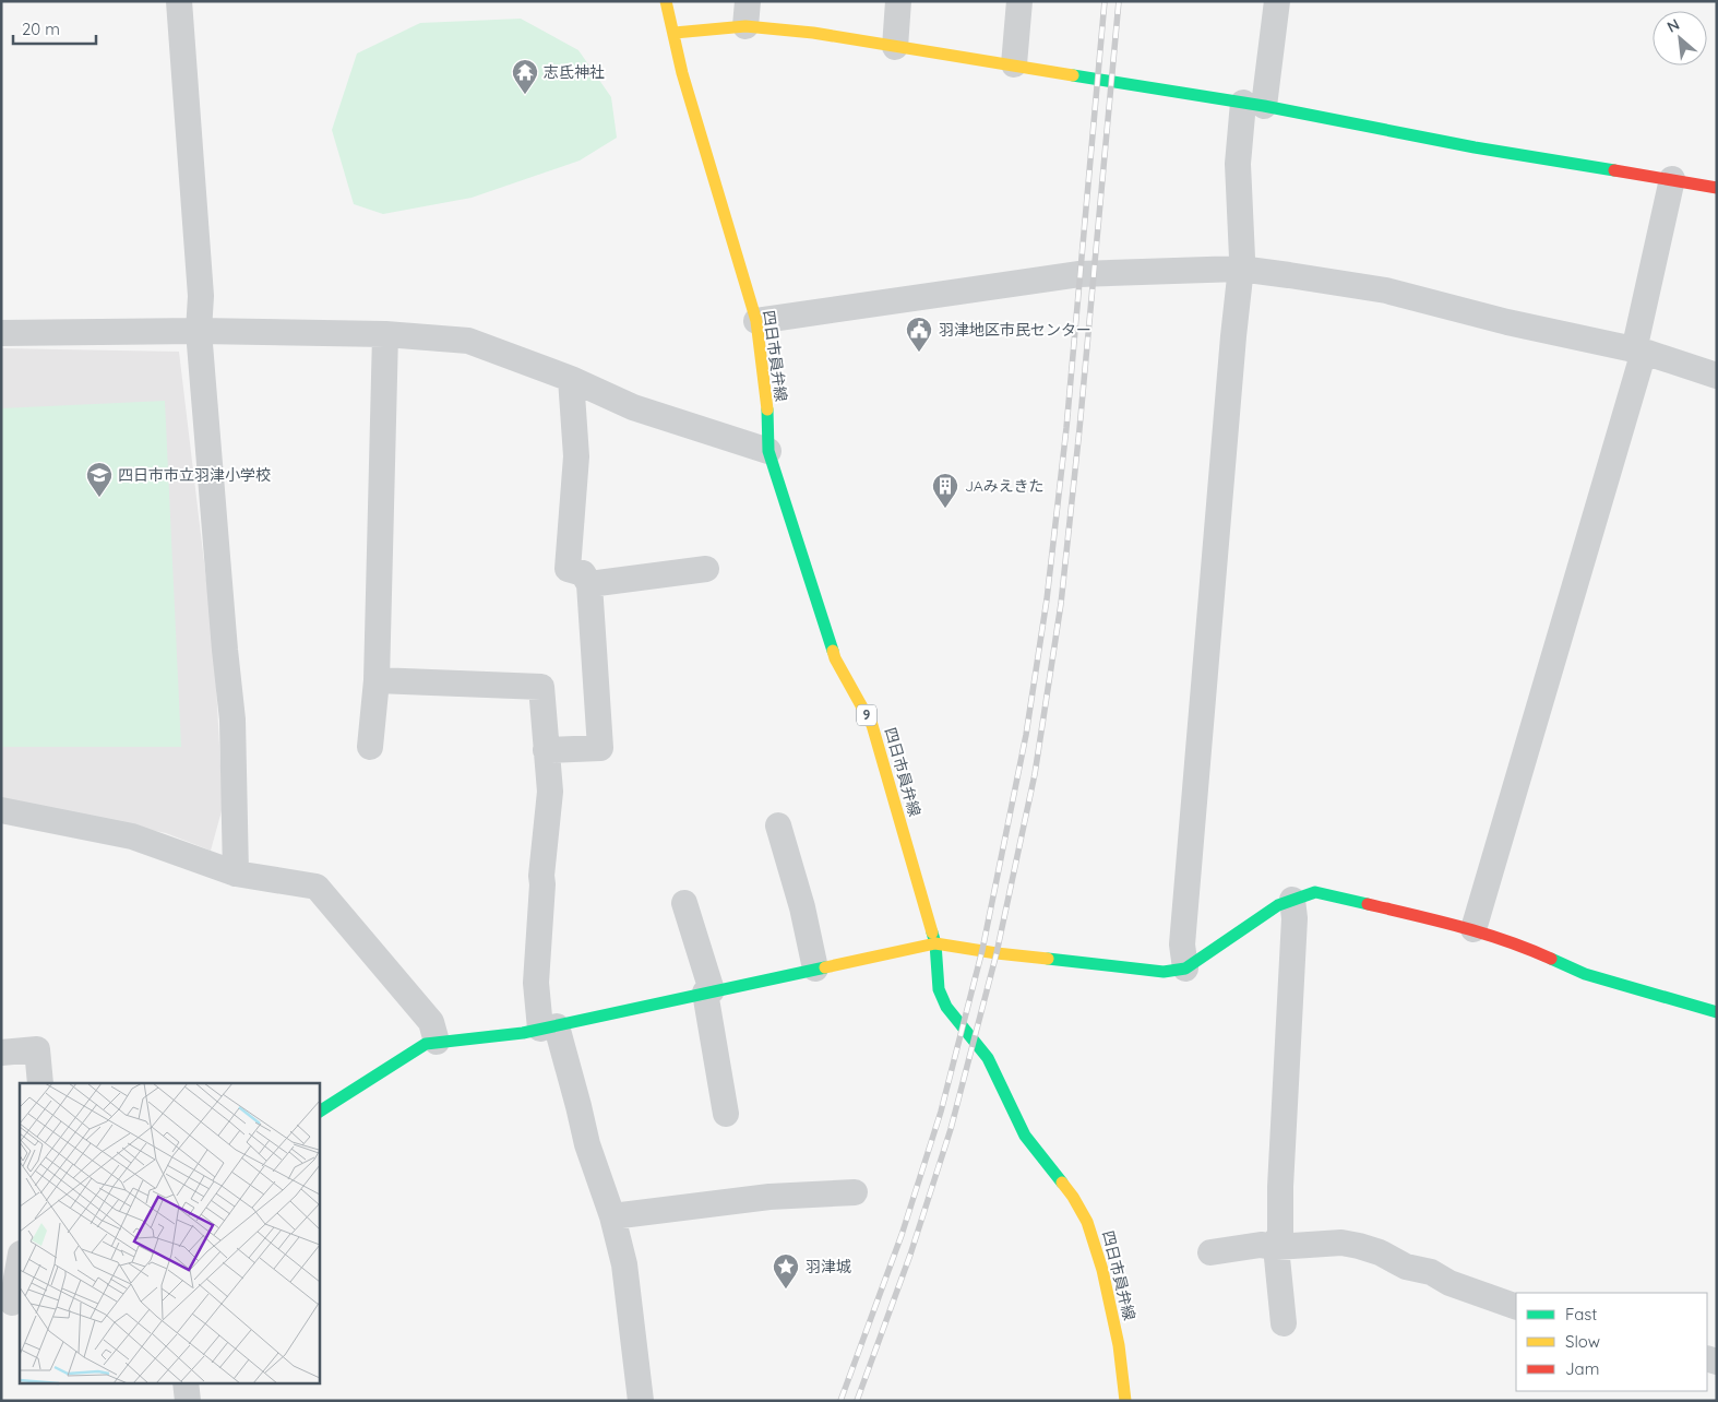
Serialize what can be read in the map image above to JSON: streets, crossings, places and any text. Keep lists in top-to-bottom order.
{
  "streets": {
    "street": ["四日市員弁線", "9"]
  },
  "places": {
    "temple": ["志氐神社"],
    "public building": ["羽津地区市民センター"],
    "school or university": ["四日市市立羽津小学校"],
    "building": ["JAみえきた"],
    "place": ["羽津城"]
  },
  "legend": ["Fast", "Slow", "Jam"],
  "scale_bar": "20 m",
  "north": "top left"
}
